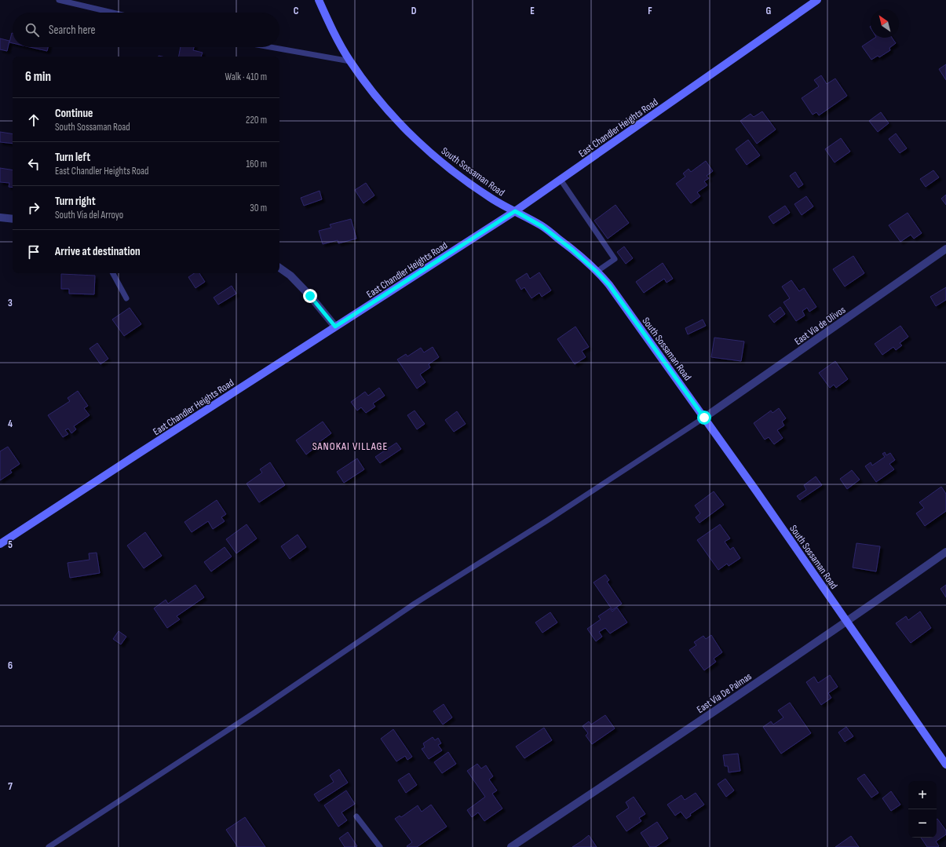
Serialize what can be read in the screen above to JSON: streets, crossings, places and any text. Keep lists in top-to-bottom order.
{
  "streets": {
    "main road": ["East Chandler Heights Road", "South Sossaman Road"],
    "street": ["East Via de Olivos", "East Via De Palmas"]
  },
  "crossings": [
    ["East Chandler Heights Road", "South Sossaman Road"],
    ["South Sossaman Road", "East Via de Olivos"],
    ["South Sossaman Road", "East Via De Palmas"]
  ],
  "districts": ["SANOKAI VILLAGE"],
  "north": "top left",
  "page": {
    "search": "Search here",
    "heading": ["6 min", "Walk · 410 m"],
    "list": [
      ["Continue", "South Sossaman Road", "220 m"],
      ["Turn left", "East Chandler Heights Road", "160 m"],
      ["Turn right", "South Via del Arroyo", "30 m"],
      "Arrive at destination"
    ],
    "map_buttons": ["+", "−"]
  },
  "grid": {
    "columns": [
      "C",
      "D",
      "E",
      "F",
      "G"
    ],
    "rows": [
      "3",
      "4",
      "5",
      "6",
      "7"
    ]
  }
}
